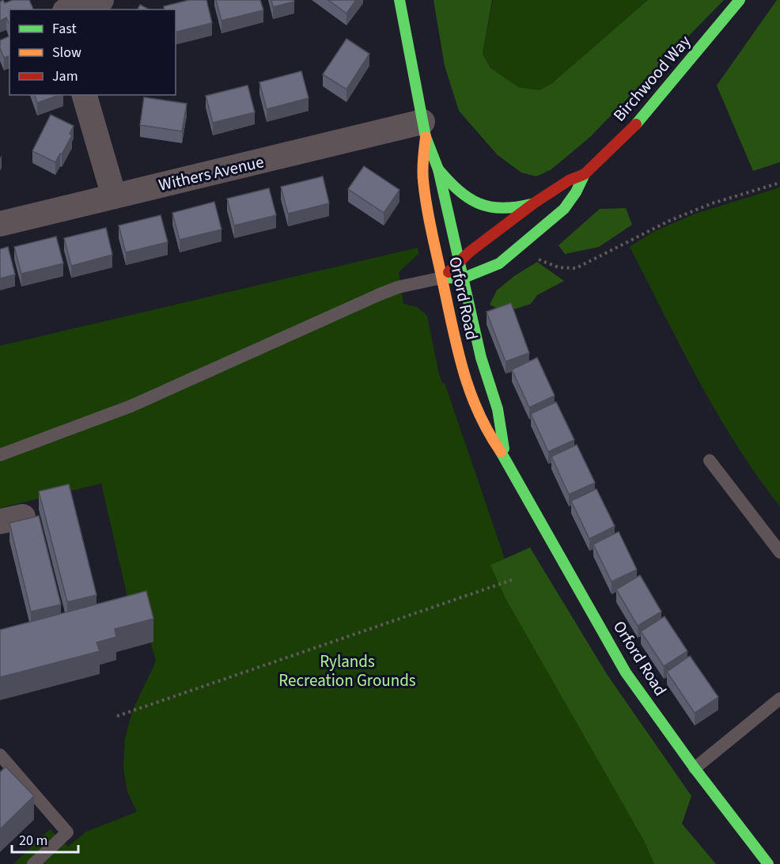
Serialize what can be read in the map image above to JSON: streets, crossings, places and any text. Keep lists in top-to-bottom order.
{
  "streets": {
    "main road": ["Birchwood Way", "Orford Road"],
    "street": ["Withers Avenue"]
  },
  "crossings": [
    ["Birchwood Way", "Orford Road"],
    ["Withers Avenue", "Orford Road"]
  ],
  "parks": ["Rylands Recreation Grounds"],
  "legend": ["Fast", "Slow", "Jam"],
  "scale_bar": "20 m"
}
